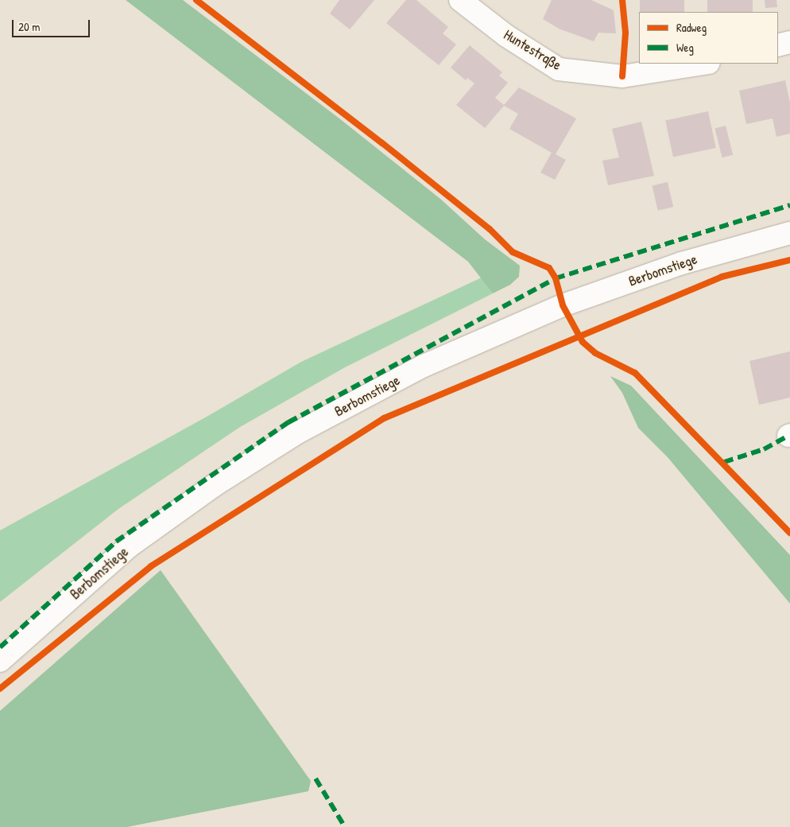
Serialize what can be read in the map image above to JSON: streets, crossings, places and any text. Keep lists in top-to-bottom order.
{
  "streets": {
    "street": ["Huntestraße", "Berbomstiege"]
  },
  "legend": ["Radweg", "Weg"],
  "scale_bar": "20 m"
}
